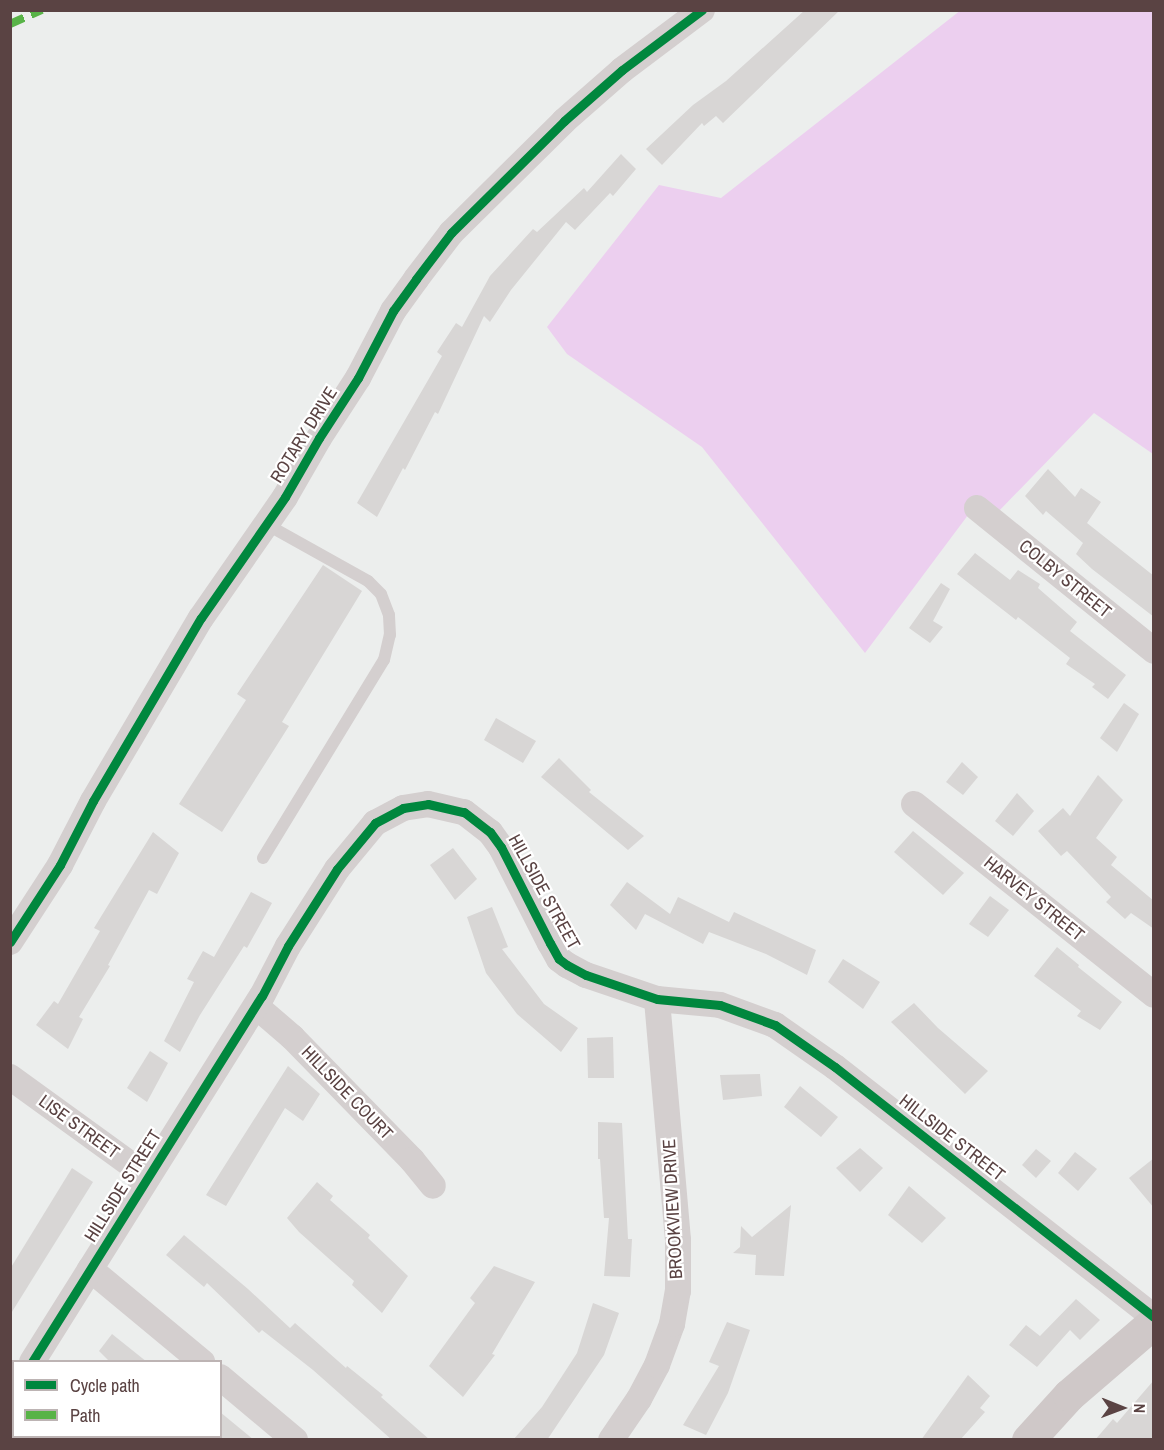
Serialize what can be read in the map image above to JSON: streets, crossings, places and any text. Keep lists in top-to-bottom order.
{
  "streets": {
    "street": [
      "ROTARY DRIVE",
      "COLBY STREET",
      "HILLSIDE STREET",
      "HARVEY STREET",
      "HILLSIDE COURT",
      "LISE STREET",
      "BROOKVIEW DRIVE"
    ]
  },
  "crossings": [
    ["HILLSIDE STREET", "HILLSIDE COURT"],
    ["HILLSIDE STREET", "LISE STREET"],
    ["HILLSIDE STREET", "BROOKVIEW DRIVE"]
  ],
  "legend": ["Cycle path", "Path"],
  "north": "right"
}
